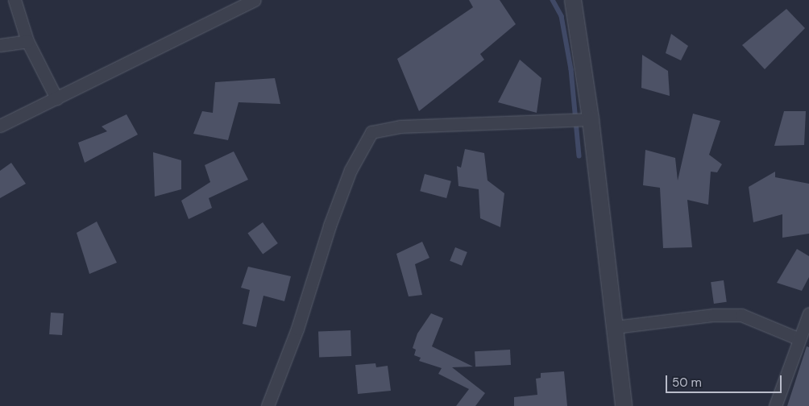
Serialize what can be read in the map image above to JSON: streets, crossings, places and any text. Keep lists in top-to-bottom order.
{
  "scale_bar": "50 m"
}
